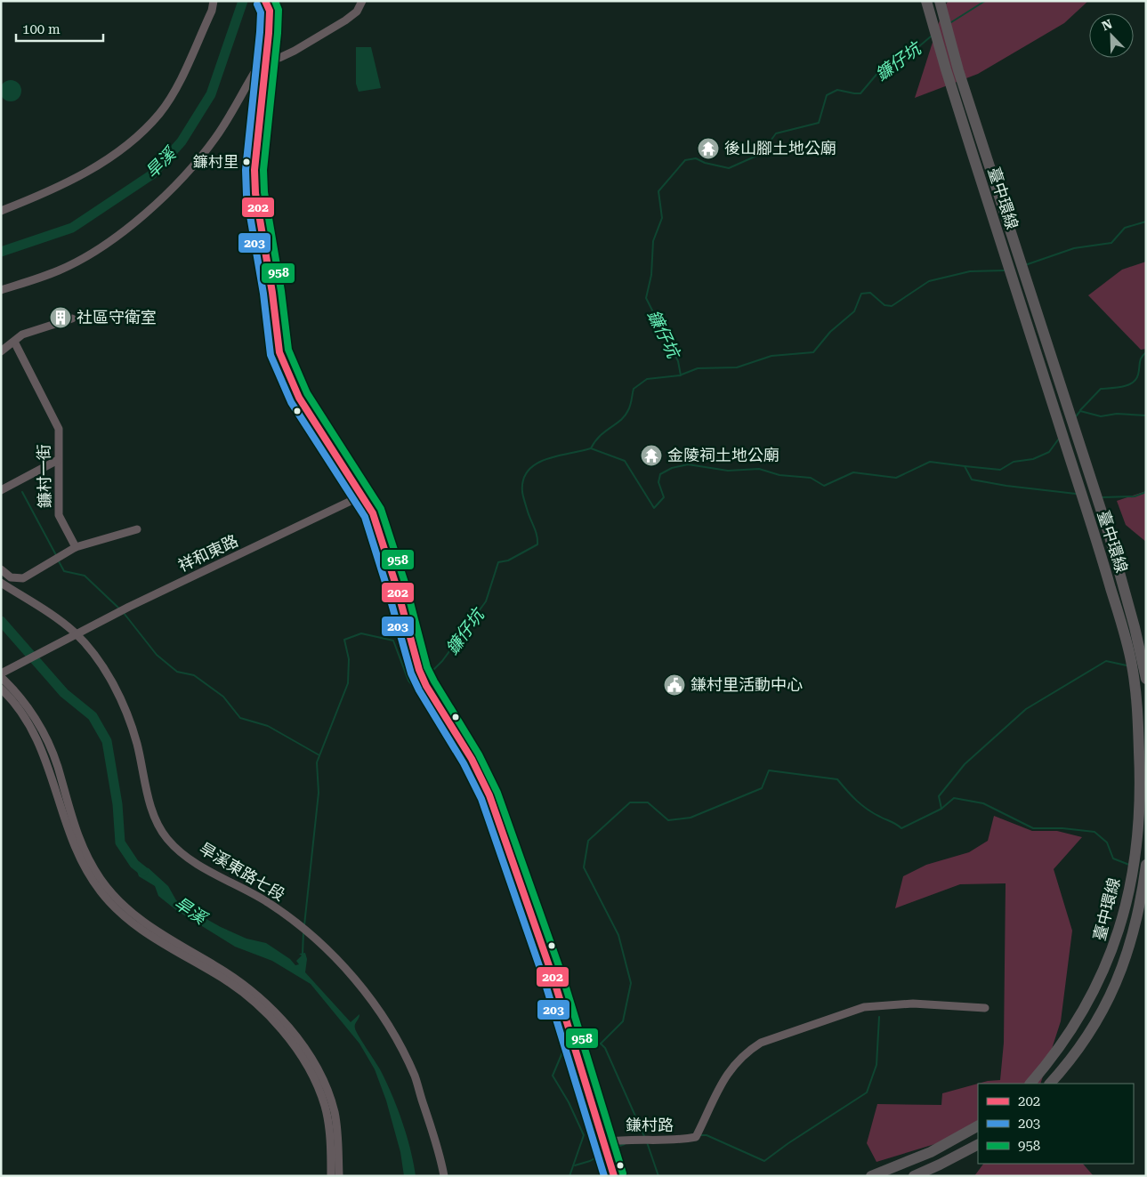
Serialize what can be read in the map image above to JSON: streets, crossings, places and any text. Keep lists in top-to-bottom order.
{
  "streets": {
    "highway": ["臺中環線"],
    "street": [
      "鐮村一街",
      "祥和東路",
      "旱溪東路七段",
      "鎌村路"
    ]
  },
  "crossings": [
    ["祥和東路", "旱溪東路七段"],
    ["祥和東路", "鎌村路"]
  ],
  "water": ["鐮仔坑", "旱溪"],
  "places": {
    "temple": ["後山腳土地公廟", "金陵祠土地公廟"],
    "other": ["鐮村里"],
    "building": ["社區守衛室"],
    "public building": ["鎌村里活動中心"]
  },
  "lines": ["transit line 202", "transit line 958", "transit line 203"],
  "legend": ["202", "203", "958"],
  "scale_bar": "100 m",
  "north": "top left"
}
